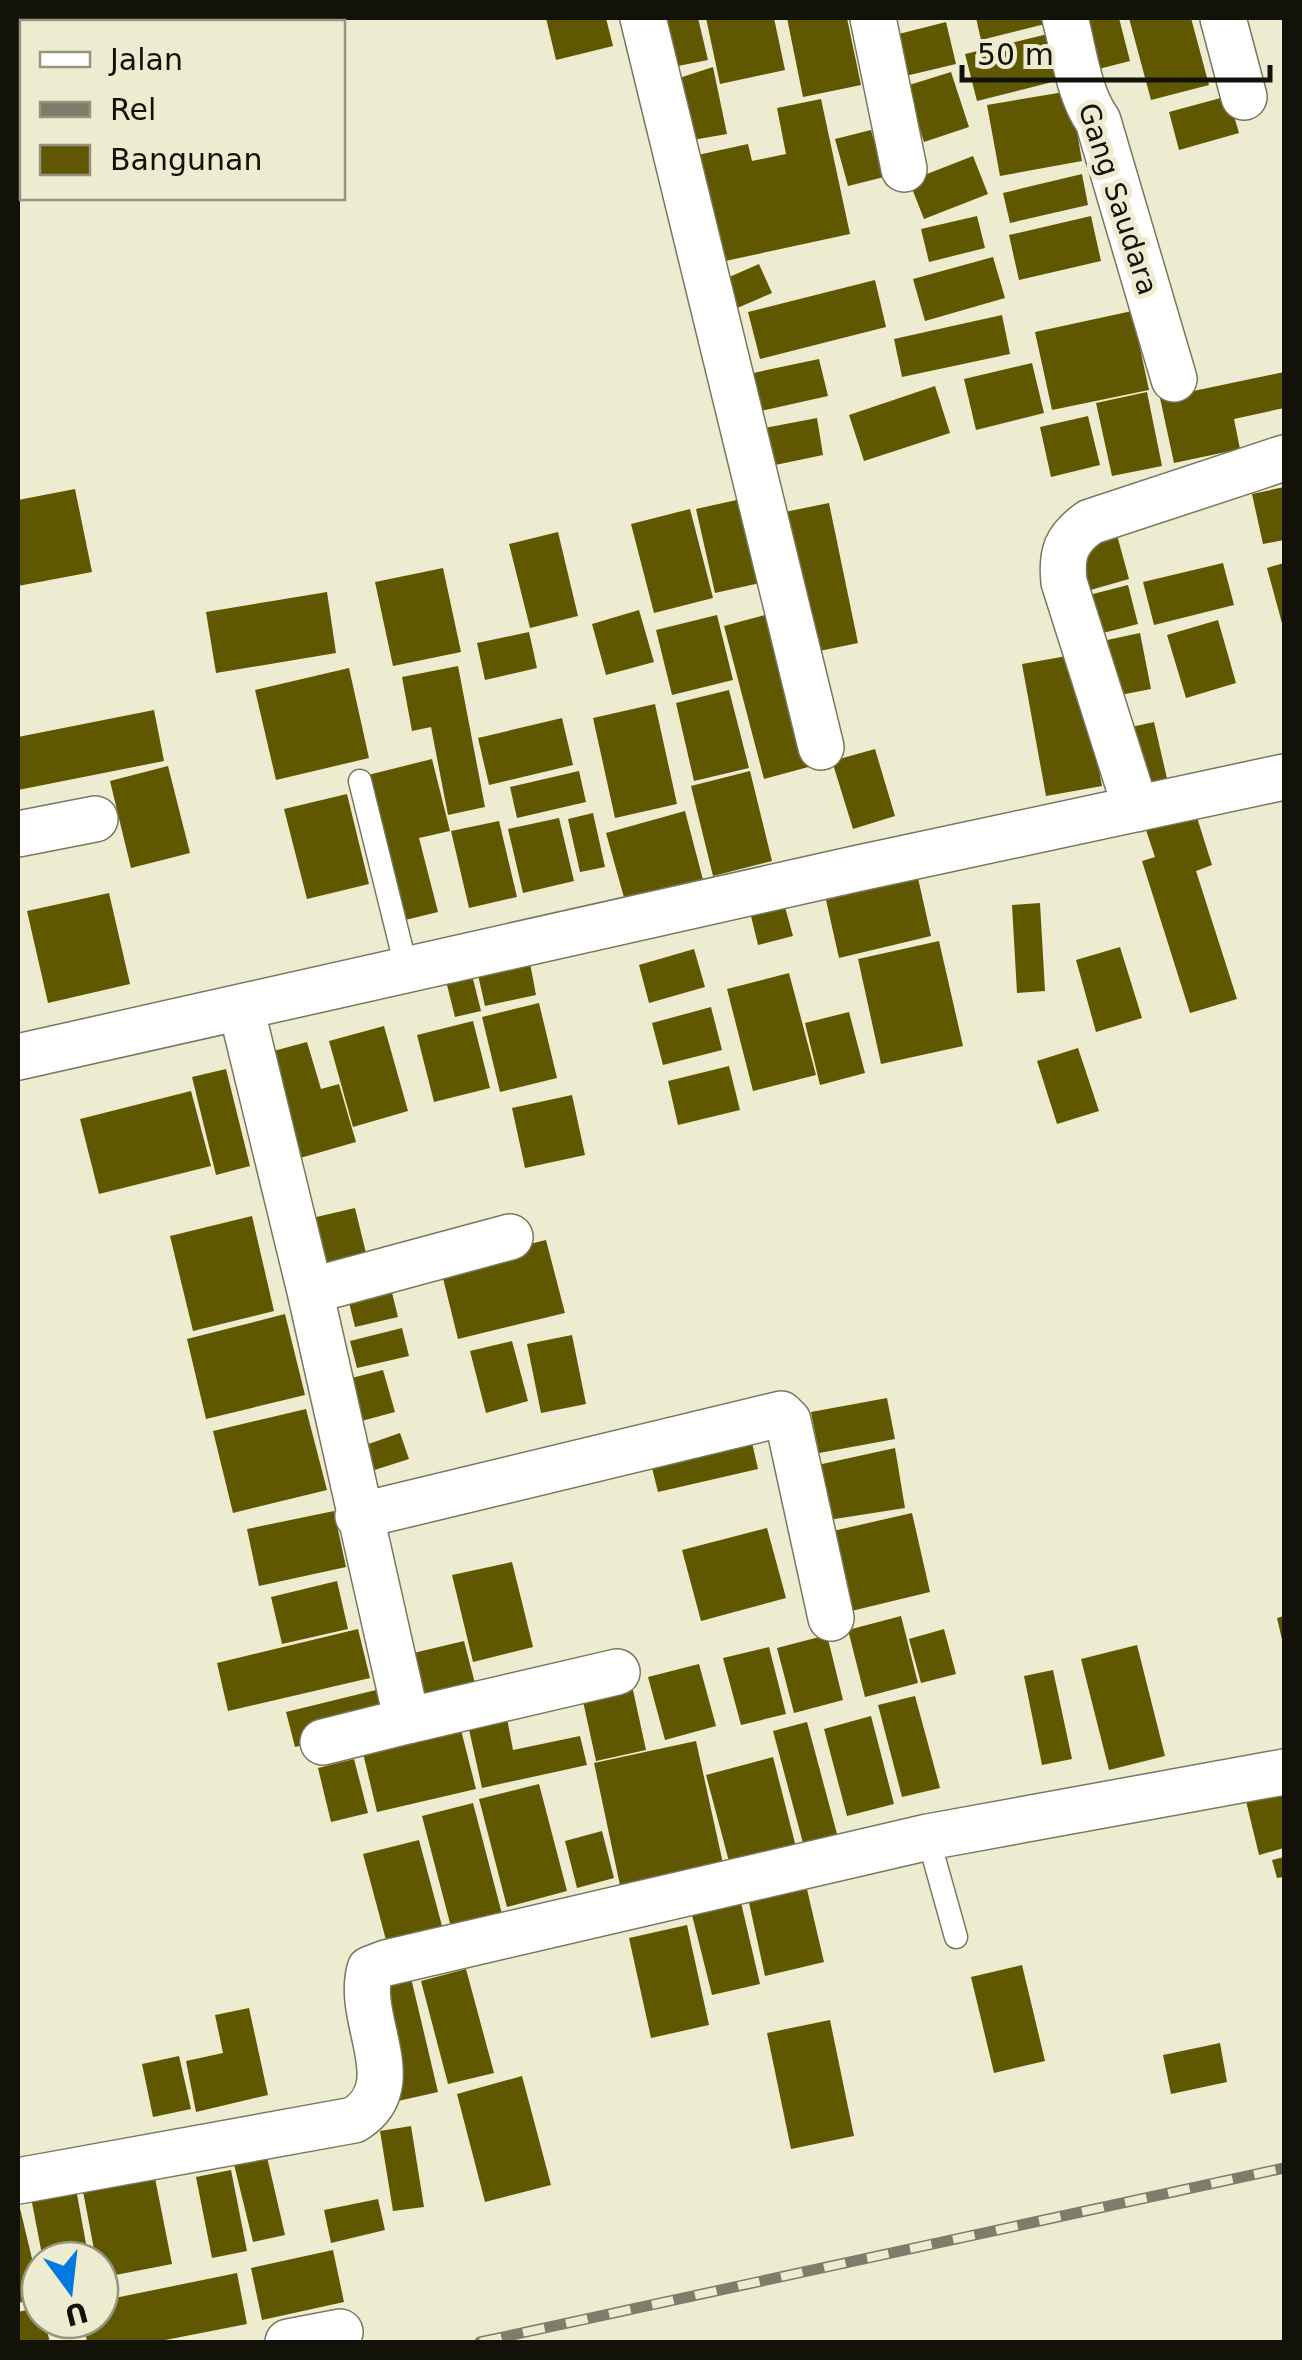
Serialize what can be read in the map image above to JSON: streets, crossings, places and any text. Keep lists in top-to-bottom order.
{
  "streets": {
    "street": ["Gang Saudara"]
  },
  "legend": ["Jalan", "Rel", "Bangunan"],
  "scale_bar": "50 m",
  "north": "bottom"
}
